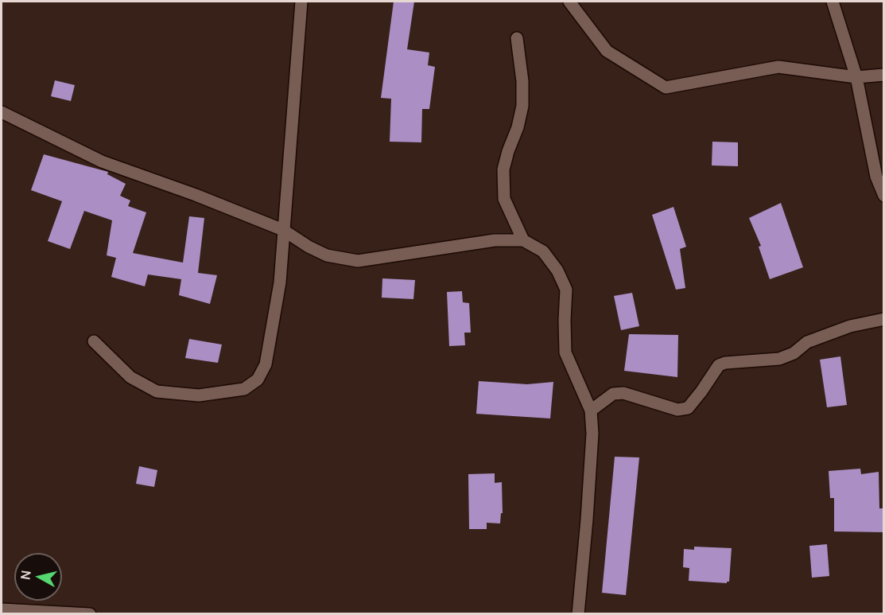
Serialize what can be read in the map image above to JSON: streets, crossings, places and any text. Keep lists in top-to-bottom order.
{
  "north": "left"
}
